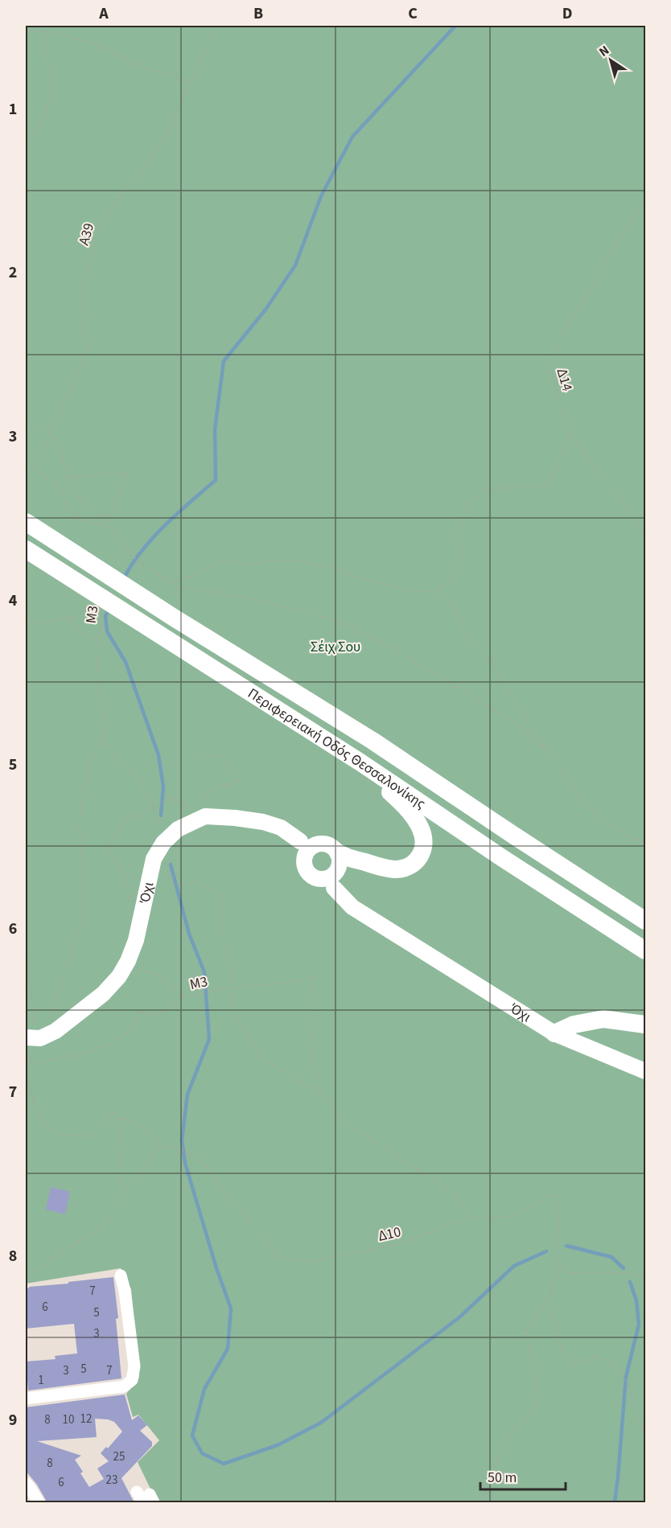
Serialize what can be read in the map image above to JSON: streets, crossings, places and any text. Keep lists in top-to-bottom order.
{
  "streets": {
    "highway": ["Περιφερειακή Οδός Θεσσαλονίκης"],
    "main road": ["Όχι"],
    "path": [
      "Α39",
      "Δ14",
      "Μ3",
      "Δ10"
    ]
  },
  "parks": ["Σέιχ Σου"],
  "house_numbers": [
    "7",
    "6",
    "5",
    "3",
    "5",
    "3",
    "7",
    "1",
    "12",
    "8",
    "10",
    "25",
    "8",
    "23",
    "6"
  ],
  "scale_bar": "50 m",
  "north": "top left",
  "grid": {
    "columns": [
      "A",
      "B",
      "C",
      "D"
    ],
    "rows": [
      "1",
      "2",
      "3",
      "4",
      "5",
      "6",
      "7",
      "8",
      "9"
    ]
  }
}
